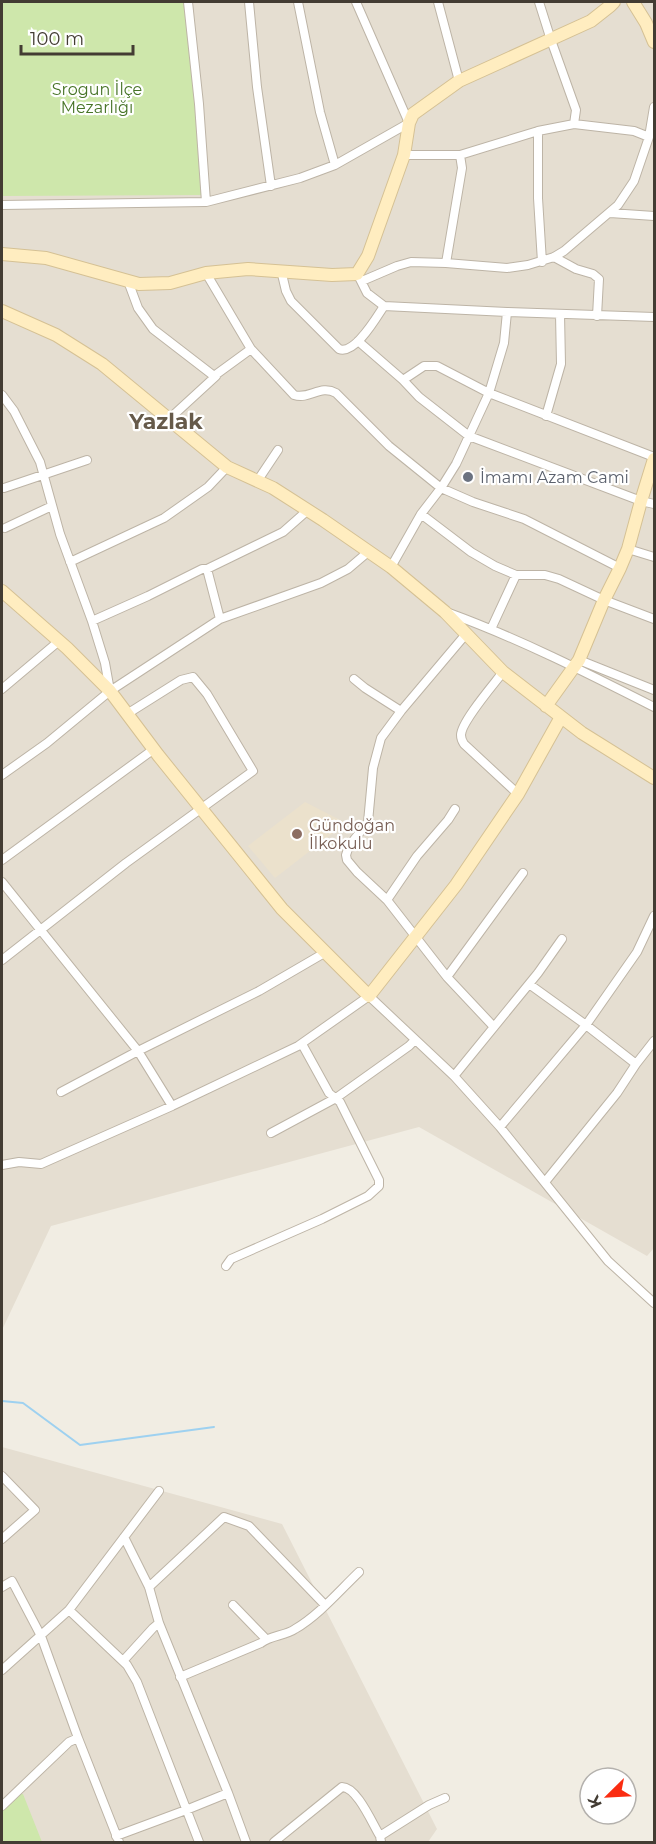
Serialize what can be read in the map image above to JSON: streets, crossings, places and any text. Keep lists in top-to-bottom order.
{
  "districts": ["Yazlak"],
  "parks": ["Srogun İlçe Mezarlığı"],
  "places": ["İmamı Azam Cami", "Gündoğan İlkokulu"],
  "scale_bar": "100 m",
  "north": "bottom left"
}
